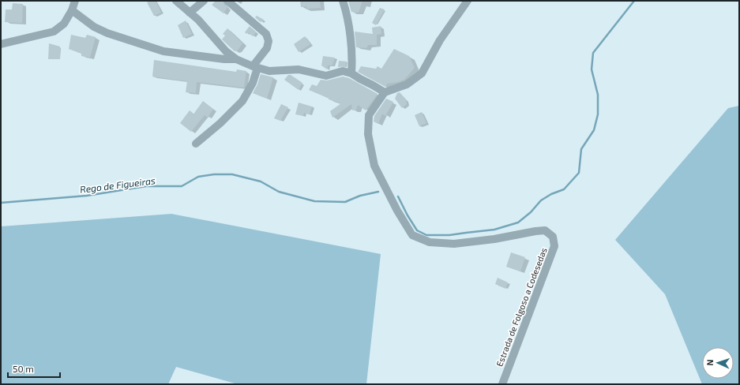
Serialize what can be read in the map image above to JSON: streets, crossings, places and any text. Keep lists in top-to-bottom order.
{
  "streets": {
    "street": ["Estrada de Folgoso a Codesedas"]
  },
  "water": ["Rego de Figueiras"],
  "scale_bar": "50 m",
  "north": "left"
}
